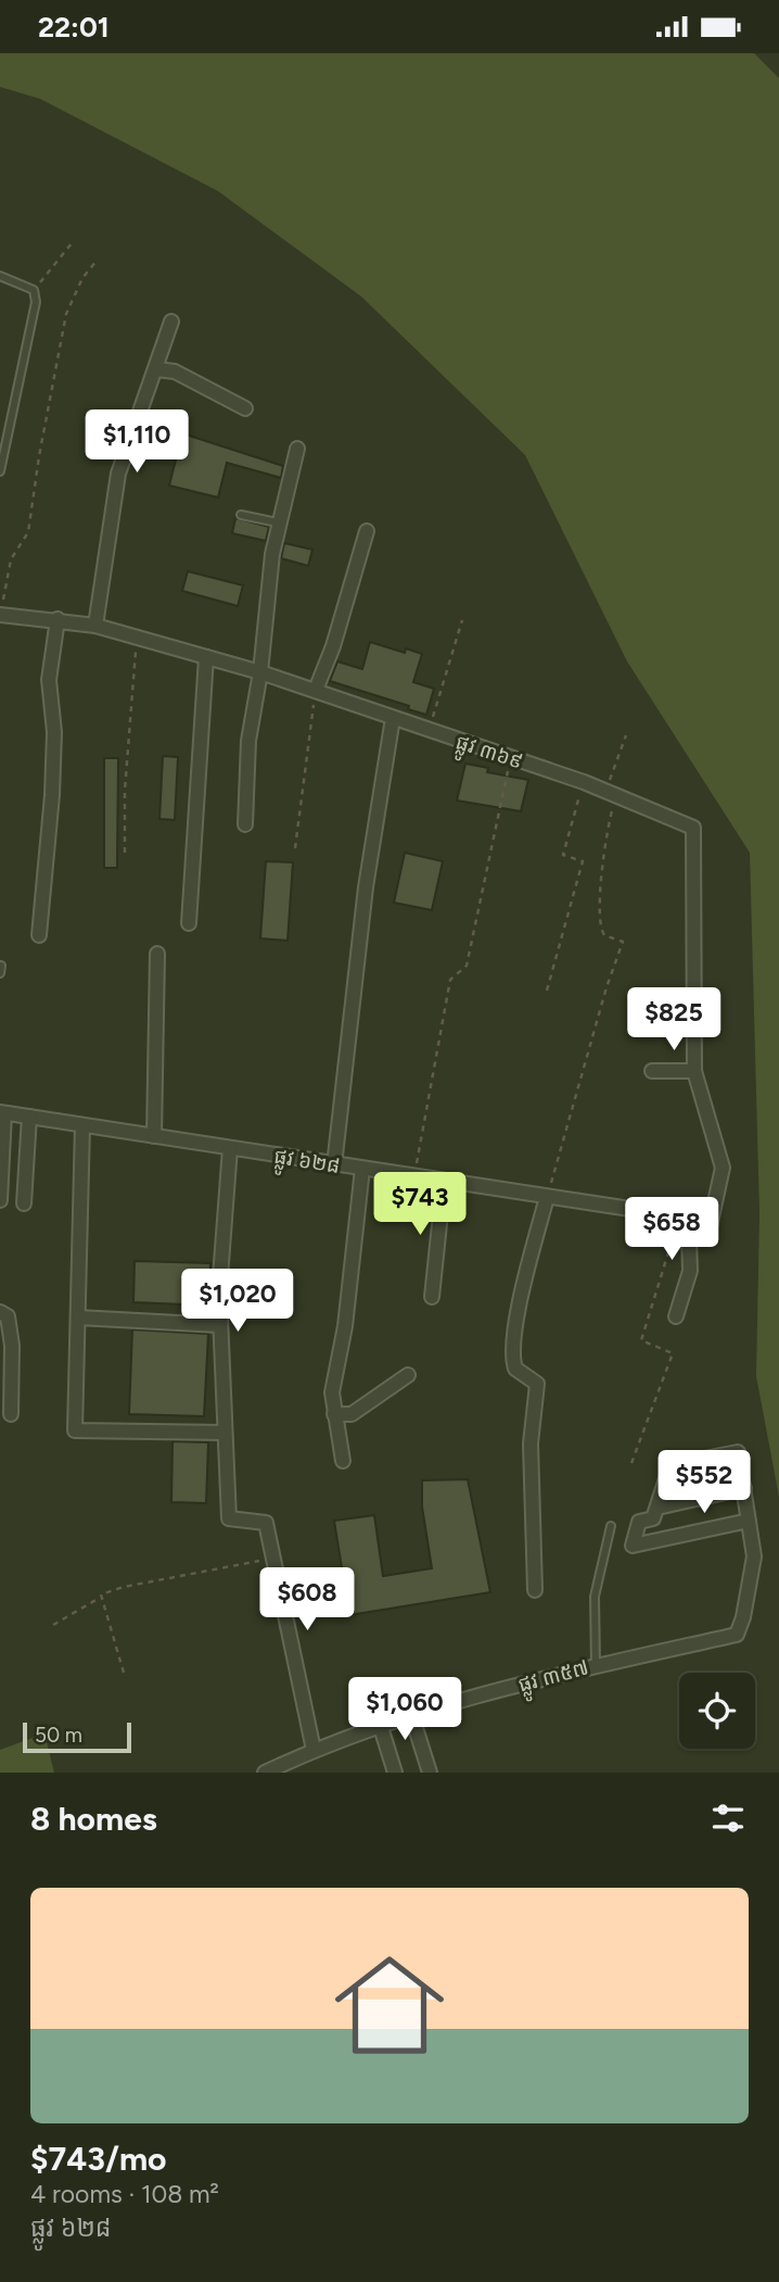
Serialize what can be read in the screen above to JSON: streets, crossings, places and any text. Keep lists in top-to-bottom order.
{
  "streets": {
    "street": ["ផ្លូវ ៣៦៩", "ផ្លូវ ៦២៨", "ផ្លូវ ៣៥៧"]
  },
  "crossings": [
    ["ផ្លូវ ៣៦៩", "ផ្លូវ ៦២៨"]
  ],
  "scale_bar": "50 m",
  "page": {
    "status": "22:01",
    "price": [
      "$1,110",
      "$825",
      "$743",
      "$658",
      "$1,020",
      "$552",
      "$608",
      "$1,060"
    ],
    "scale": "50 m",
    "heading": "8 homes",
    "list": [
      {
        "name": "$743/mo",
        "note": "4 rooms · 108 m² · ផ្លូវ ៦២៨"
      }
    ]
  }
}
